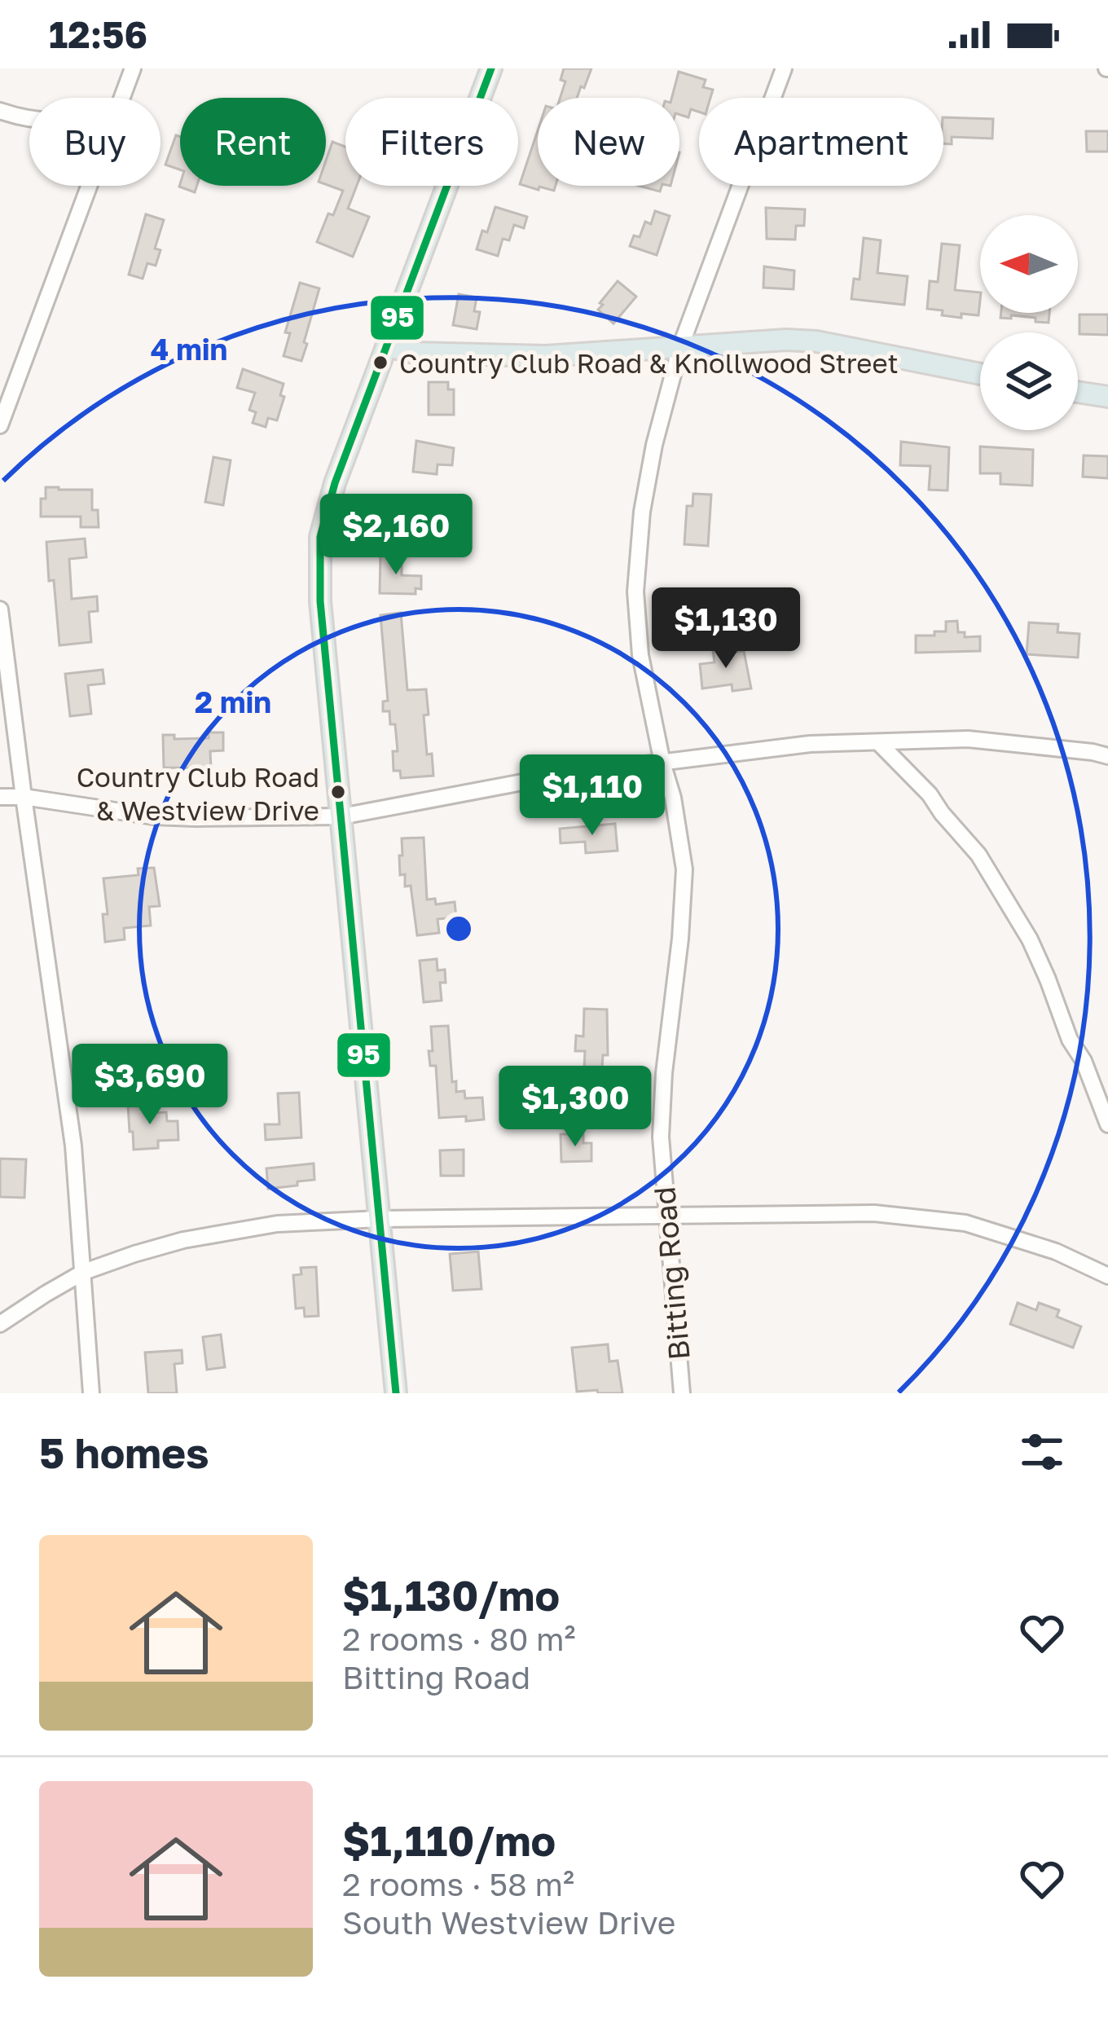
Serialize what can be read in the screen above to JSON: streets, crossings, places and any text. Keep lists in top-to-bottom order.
{
  "streets": {
    "street": ["Bitting Road"]
  },
  "places": ["Country Club Road & Knollwood Street", "Country Club Road & Westview Drive"],
  "lines": ["transit line 95"],
  "north": "left",
  "page": {
    "status": "12:56",
    "chip": [
      "Buy",
      "Rent",
      "Filters",
      "New",
      "Apartment"
    ],
    "price": [
      "$2,160",
      "$1,130",
      "$1,110",
      "$3,690",
      "$1,300"
    ],
    "heading": "5 homes",
    "list": [
      {
        "name": "$1,130/mo",
        "note": "2 rooms · 80 m² · Bitting Road"
      },
      {
        "name": "$1,110/mo",
        "note": "2 rooms · 58 m² · South Westview Drive"
      }
    ]
  },
  "rings": ["4 min", "2 min"]
}
